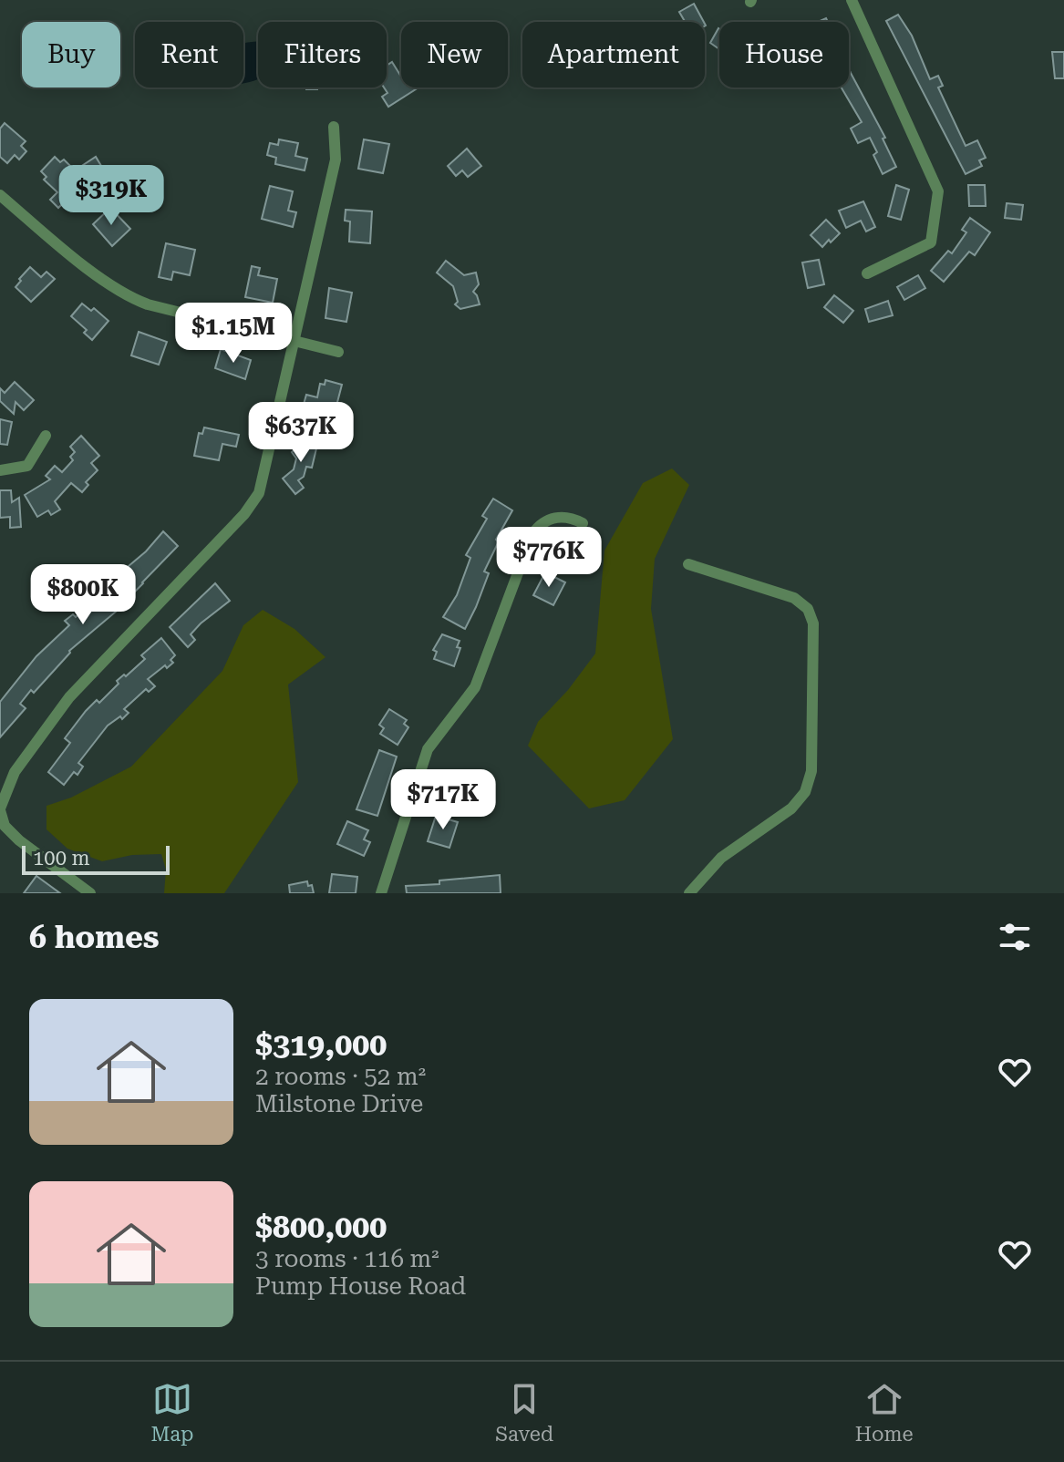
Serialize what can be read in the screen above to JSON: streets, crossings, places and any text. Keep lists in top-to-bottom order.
{
  "scale_bar": "100 m",
  "page": {
    "chip": [
      "Buy",
      "Rent",
      "Filters",
      "New",
      "Apartment",
      "House"
    ],
    "price": [
      "$319K",
      "$1.15M",
      "$637K",
      "$776K",
      "$800K",
      "$717K"
    ],
    "scale": "100 m",
    "heading": "6 homes",
    "list": [
      {
        "name": "$319,000",
        "note": "2 rooms · 52 m² · Milstone Drive"
      },
      {
        "name": "$800,000",
        "note": "3 rooms · 116 m² · Pump House Road"
      }
    ],
    "tabs": ["Map", "Saved", "Home"]
  }
}
